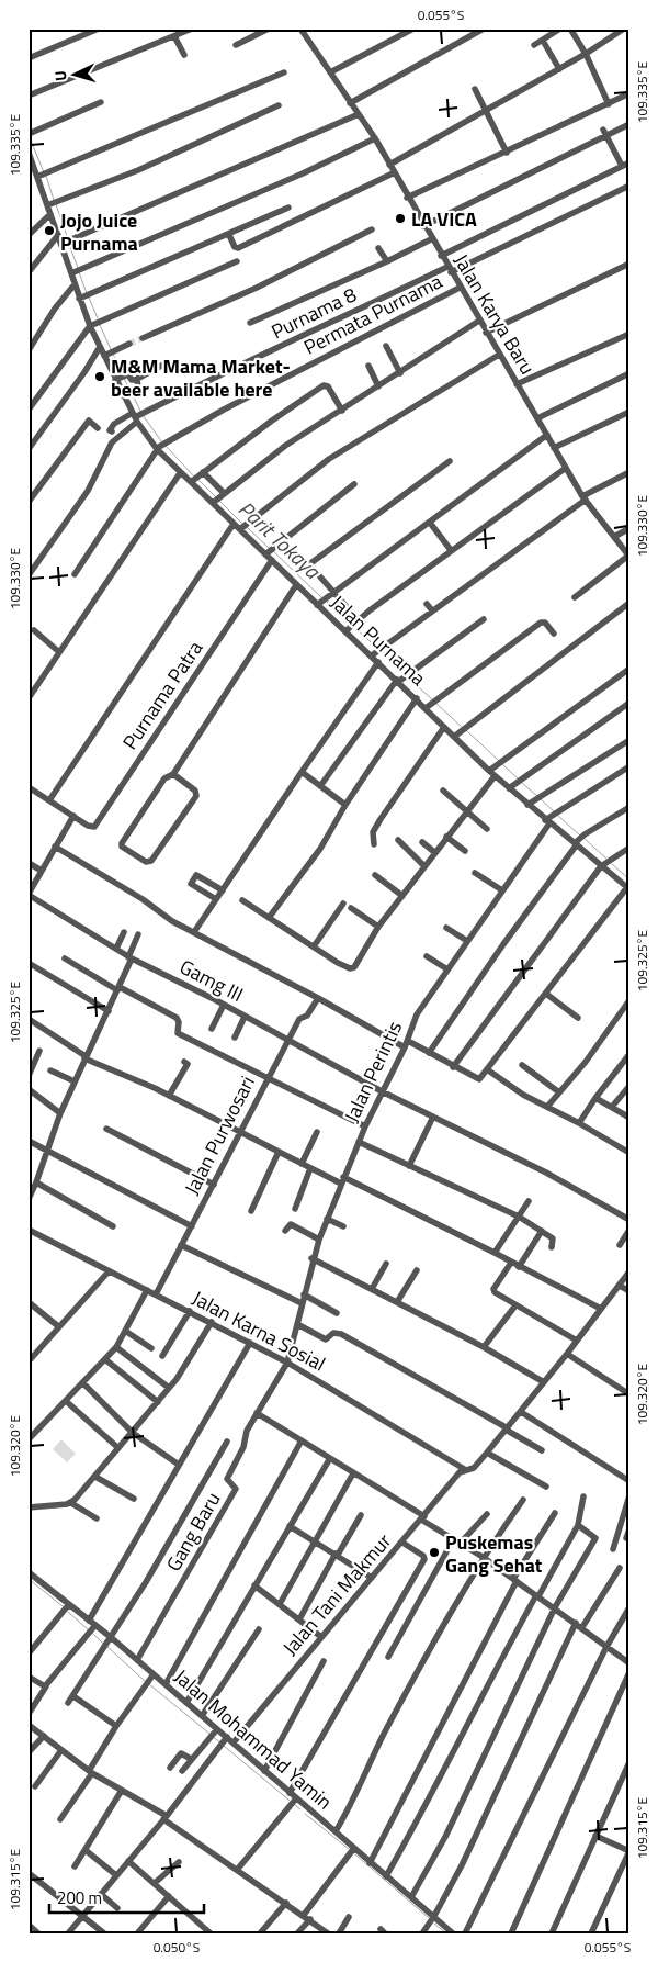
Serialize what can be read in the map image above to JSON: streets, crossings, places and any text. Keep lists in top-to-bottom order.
{
  "streets": {
    "street": [
      "Purnama 8",
      "Permata Purnama",
      "Jalan Karya Baru",
      "Jalan Purnama",
      "Purnama Patra",
      "Gamg III",
      "Jalan Perintis",
      "Jalan Purwosari",
      "Jalan Karna Sosial",
      "Gang Baru",
      "Jalan Tani Makmur",
      "Jalan Mohammad Yamin"
    ]
  },
  "crossings": [
    ["Purnama 8", "Jalan Karya Baru"],
    ["Purnama 8", "Jalan Purnama"],
    ["Permata Purnama", "Jalan Karya Baru"],
    ["Permata Purnama", "Jalan Purnama"],
    ["Jalan Purnama", "Purnama Patra"],
    ["Jalan Purnama", "Jalan Perintis"],
    ["Gamg III", "Jalan Perintis"],
    ["Gamg III", "Jalan Purwosari"],
    ["Jalan Perintis", "Jalan Karna Sosial"],
    ["Jalan Perintis", "Gang Baru"],
    ["Jalan Purwosari", "Jalan Karna Sosial"],
    ["Jalan Karna Sosial", "Gang Baru"],
    ["Jalan Karna Sosial", "Jalan Tani Makmur"],
    ["Gang Baru", "Jalan Mohammad Yamin"],
    ["Jalan Tani Makmur", "Jalan Mohammad Yamin"]
  ],
  "water": ["Parit Tokaya"],
  "places": [
    "LA VICA",
    "Jojo Juice Purnama",
    "M&M Mama Market- beer available here",
    "Puskemas Gang Sehat"
  ],
  "scale_bar": "200 m",
  "north": "left",
  "coordinates": [
    "0.055°S",
    "109.335°E",
    "109.330°E",
    "109.325°E",
    "109.320°E",
    "109.315°E",
    "0.050°S"
  ]
}
